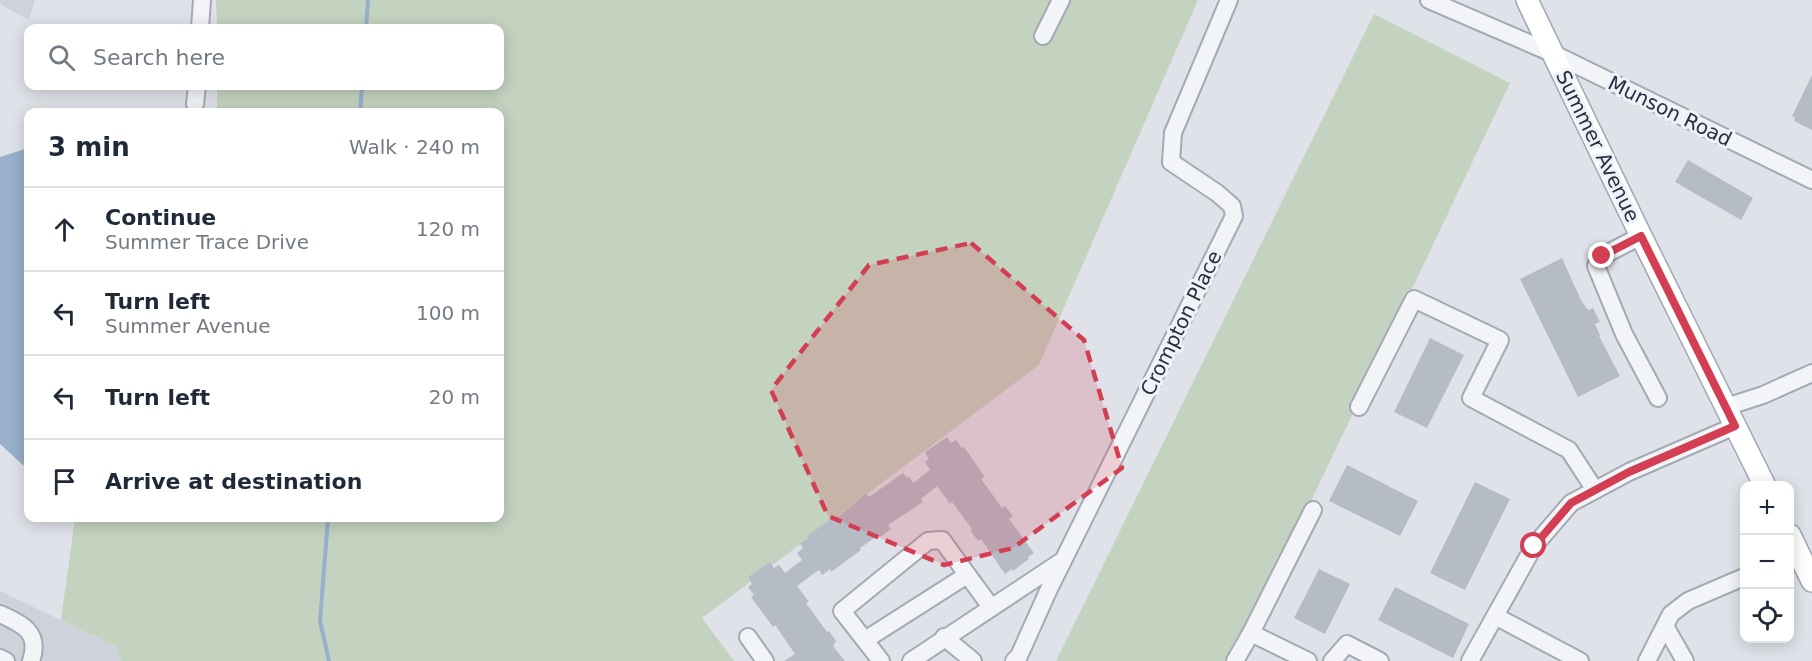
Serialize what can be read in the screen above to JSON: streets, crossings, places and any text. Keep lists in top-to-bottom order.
{
  "streets": {
    "main road": ["Summer Avenue"],
    "street": ["Munson Road", "Crompton Place"]
  },
  "crossings": [
    ["Munson Road", "Summer Avenue"]
  ],
  "page": {
    "search": "Search here",
    "heading": ["3 min", "Walk · 240 m"],
    "list": [
      ["Continue", "Summer Trace Drive", "120 m"],
      ["Turn left", "Summer Avenue", "100 m"],
      ["Turn left", "20 m"],
      "Arrive at destination"
    ],
    "map_buttons": ["+", "−"]
  }
}
